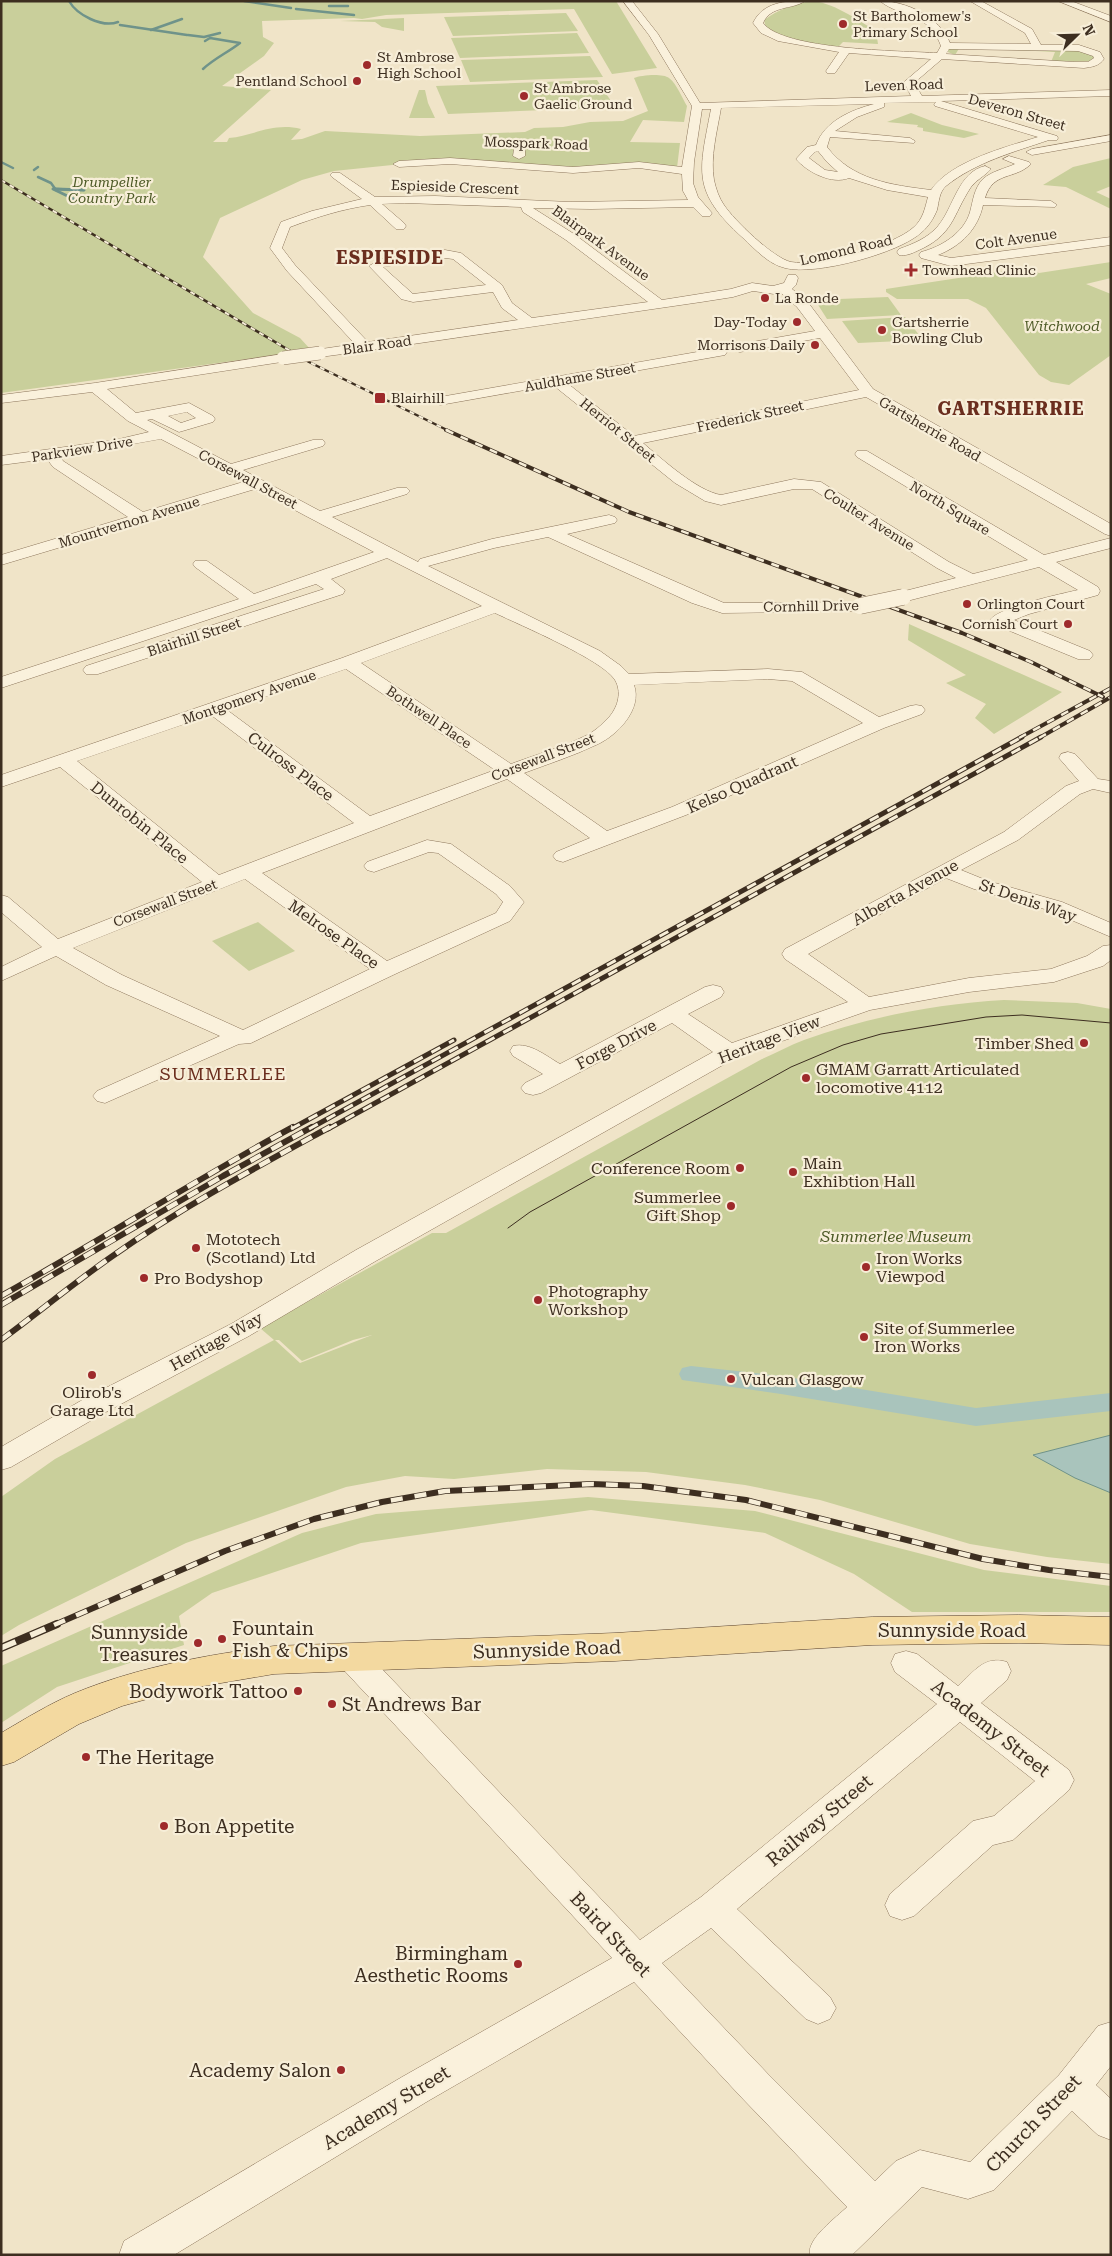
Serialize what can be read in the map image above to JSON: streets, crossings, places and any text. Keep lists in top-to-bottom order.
{
  "streets": {
    "main road": ["Sunnyside Road"],
    "street": [
      "Leven Road",
      "Deveron Street",
      "Mosspark Road",
      "Espieside Crescent",
      "Colt Avenue",
      "Blairpark Avenue",
      "Lomond Road",
      "Blair Road",
      "Auldhame Street",
      "Frederick Street",
      "Gartsherrie Road",
      "Herriot Street",
      "Parkview Drive",
      "Corsewall Street",
      "North Square",
      "Coulter Avenue",
      "Mountvernon Avenue",
      "Cornhill Drive",
      "Blairhill Street",
      "Montgomery Avenue",
      "Bothwell Place",
      "Culross Place",
      "Kelso Quadrant",
      "Dunrobin Place",
      "Alberta Avenue",
      "St Denis Way",
      "Melrose Place",
      "Heritage View",
      "Forge Drive",
      "Heritage Way",
      "Academy Street",
      "Railway Street",
      "Baird Street",
      "Church Street"
    ]
  },
  "crossings": [
    ["Leven Road", "Deveron Street"],
    ["Deveron Street", "Lomond Road"],
    ["Espieside Crescent", "Blairpark Avenue"],
    ["Espieside Crescent", "Blair Road"],
    ["Colt Avenue", "Lomond Road"],
    ["Blairpark Avenue", "Blair Road"],
    ["Lomond Road", "Blair Road"],
    ["Lomond Road", "Gartsherrie Road"],
    ["Blair Road", "Gartsherrie Road"],
    ["Blair Road", "Corsewall Street"],
    ["Auldhame Street", "Herriot Street"],
    ["Frederick Street", "Gartsherrie Road"],
    ["Frederick Street", "Herriot Street"],
    ["Herriot Street", "Coulter Avenue"],
    ["Parkview Drive", "Corsewall Street"],
    ["Corsewall Street", "Mountvernon Avenue"],
    ["Corsewall Street", "Blairhill Street"],
    ["Corsewall Street", "Montgomery Avenue"],
    ["Corsewall Street", "Bothwell Place"],
    ["Corsewall Street", "Culross Place"],
    ["Corsewall Street", "Dunrobin Place"],
    ["Corsewall Street", "Melrose Place"],
    ["North Square", "Cornhill Drive"],
    ["Coulter Avenue", "Cornhill Drive"],
    ["Montgomery Avenue", "Bothwell Place"],
    ["Montgomery Avenue", "Culross Place"],
    ["Montgomery Avenue", "Dunrobin Place"],
    ["Alberta Avenue", "St Denis Way"],
    ["Alberta Avenue", "Heritage View"],
    ["Heritage View", "Forge Drive"],
    ["Heritage View", "Heritage Way"],
    ["Sunnyside Road", "Baird Street"],
    ["Academy Street", "Railway Street"],
    ["Academy Street", "Baird Street"],
    ["Railway Street", "Baird Street"],
    ["Baird Street", "Church Street"]
  ],
  "districts": ["ESPIESIDE", "GARTSHERRIE", "SUMMERLEE"],
  "parks": ["Drumpellier Country Park", "Witchwood", "Summerlee Museum"],
  "places": {
    "other": [
      "St Bartholomew's Primary School",
      "St Ambrose High School",
      "Pentland School",
      "St Ambrose Gaelic Ground",
      "La Ronde",
      "Day-Today",
      "Gartsherrie Bowling Club",
      "Morrisons Daily",
      "Orlington Court",
      "Cornish Court",
      "Timber Shed",
      "GMAM Garratt Articulated locomotive 4112",
      "Conference Room",
      "Main Exhibtion Hall",
      "Summerlee Gift Shop",
      "Mototech (Scotland) Ltd",
      "Iron Works Viewpod",
      "Pro Bodyshop",
      "Photography Workshop",
      "Site of Summerlee Iron Works",
      "Olirob's Garage Ltd",
      "Vulcan Glasgow",
      "Fountain Fish & Chips",
      "Sunnyside Treasures",
      "Bodywork Tattoo",
      "St Andrews Bar",
      "The Heritage",
      "Bon Appetite",
      "Birmingham Aesthetic Rooms",
      "Academy Salon"
    ],
    "health": ["Townhead Clinic"],
    "transit": ["Blairhill"]
  },
  "north": "top right"
}
